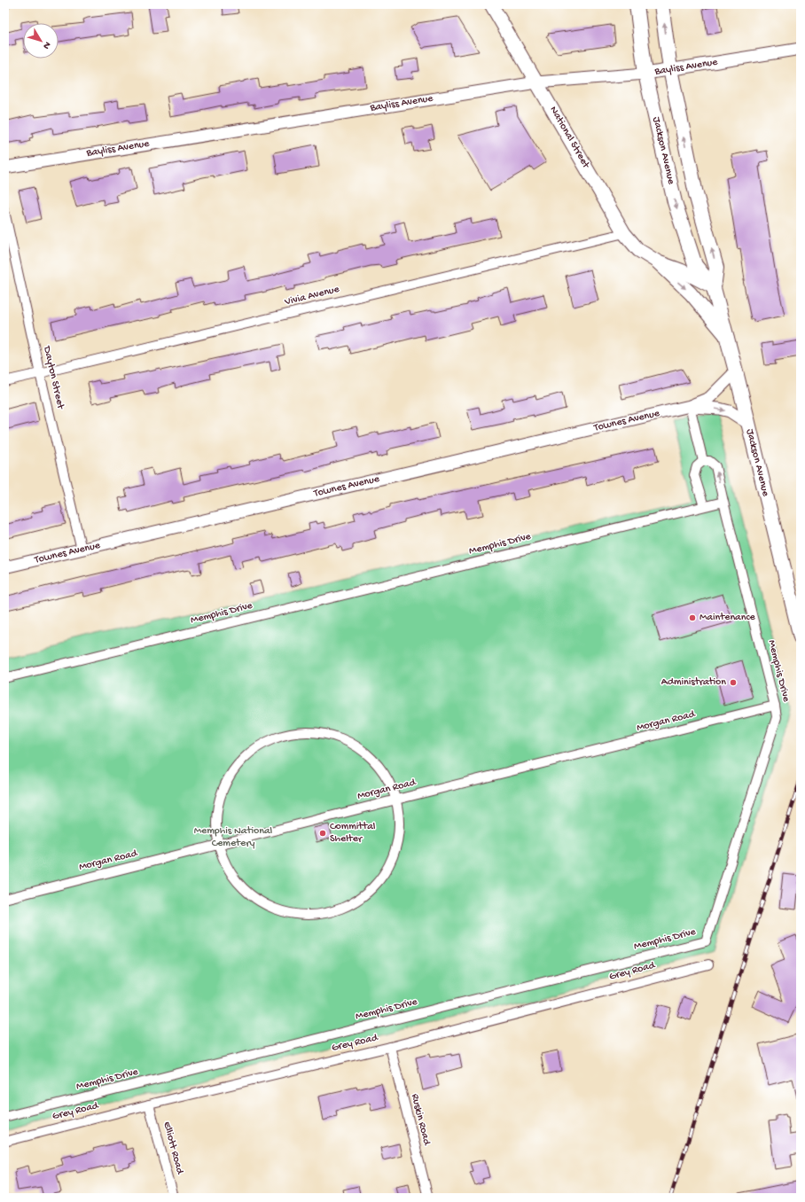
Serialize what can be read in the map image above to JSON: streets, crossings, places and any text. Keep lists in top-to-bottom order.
{
  "streets": {
    "main road": ["National Street", "Jackson Avenue"],
    "street": [
      "Bayliss Avenue",
      "Vivia Avenue",
      "Dayton Street",
      "Townes Avenue",
      "Memphis Drive",
      "Morgan Road",
      "Grey Road",
      "Ruskin Road",
      "Elliott Road"
    ]
  },
  "crossings": [
    ["Bayliss Avenue", "National Street"],
    ["Bayliss Avenue", "Jackson Avenue"],
    ["National Street", "Jackson Avenue"],
    ["National Street", "Vivia Avenue"],
    ["Jackson Avenue", "Townes Avenue"],
    ["Vivia Avenue", "Dayton Street"],
    ["Dayton Street", "Townes Avenue"],
    ["Memphis Drive", "Morgan Road"],
    ["Grey Road", "Ruskin Road"],
    ["Grey Road", "Elliott Road"]
  ],
  "parks": ["Memphis National Cemetery"],
  "places": ["Maintenance", "Administration", "Committal Shelter"],
  "north": "bottom right"
}
